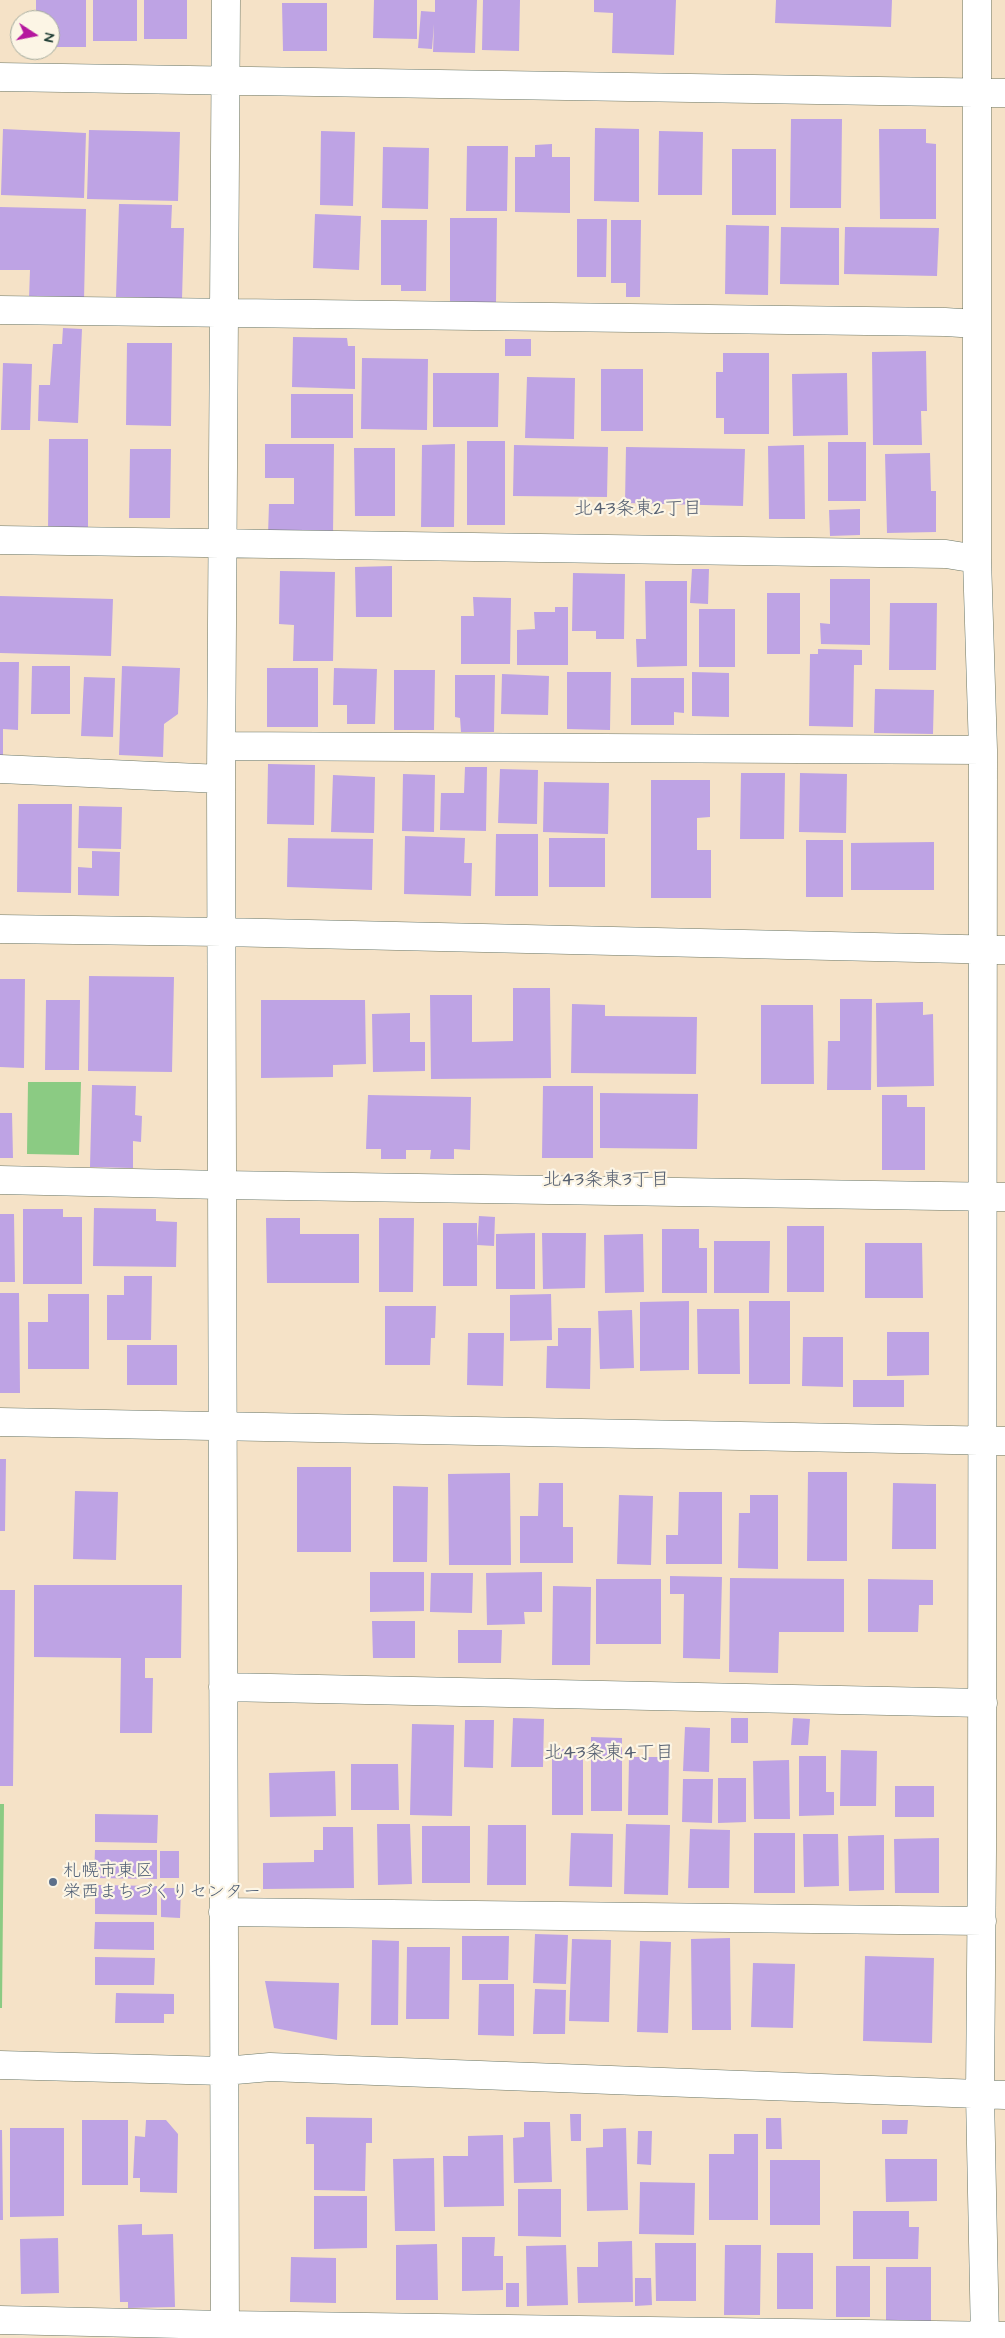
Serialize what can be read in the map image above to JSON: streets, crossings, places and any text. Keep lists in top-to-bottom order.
{
  "districts": ["北43条東2丁目", "北43条東3丁目", "北43条東4丁目"],
  "places": ["札幌市東区 栄西まちづくりセンター"],
  "north": "right"
}
